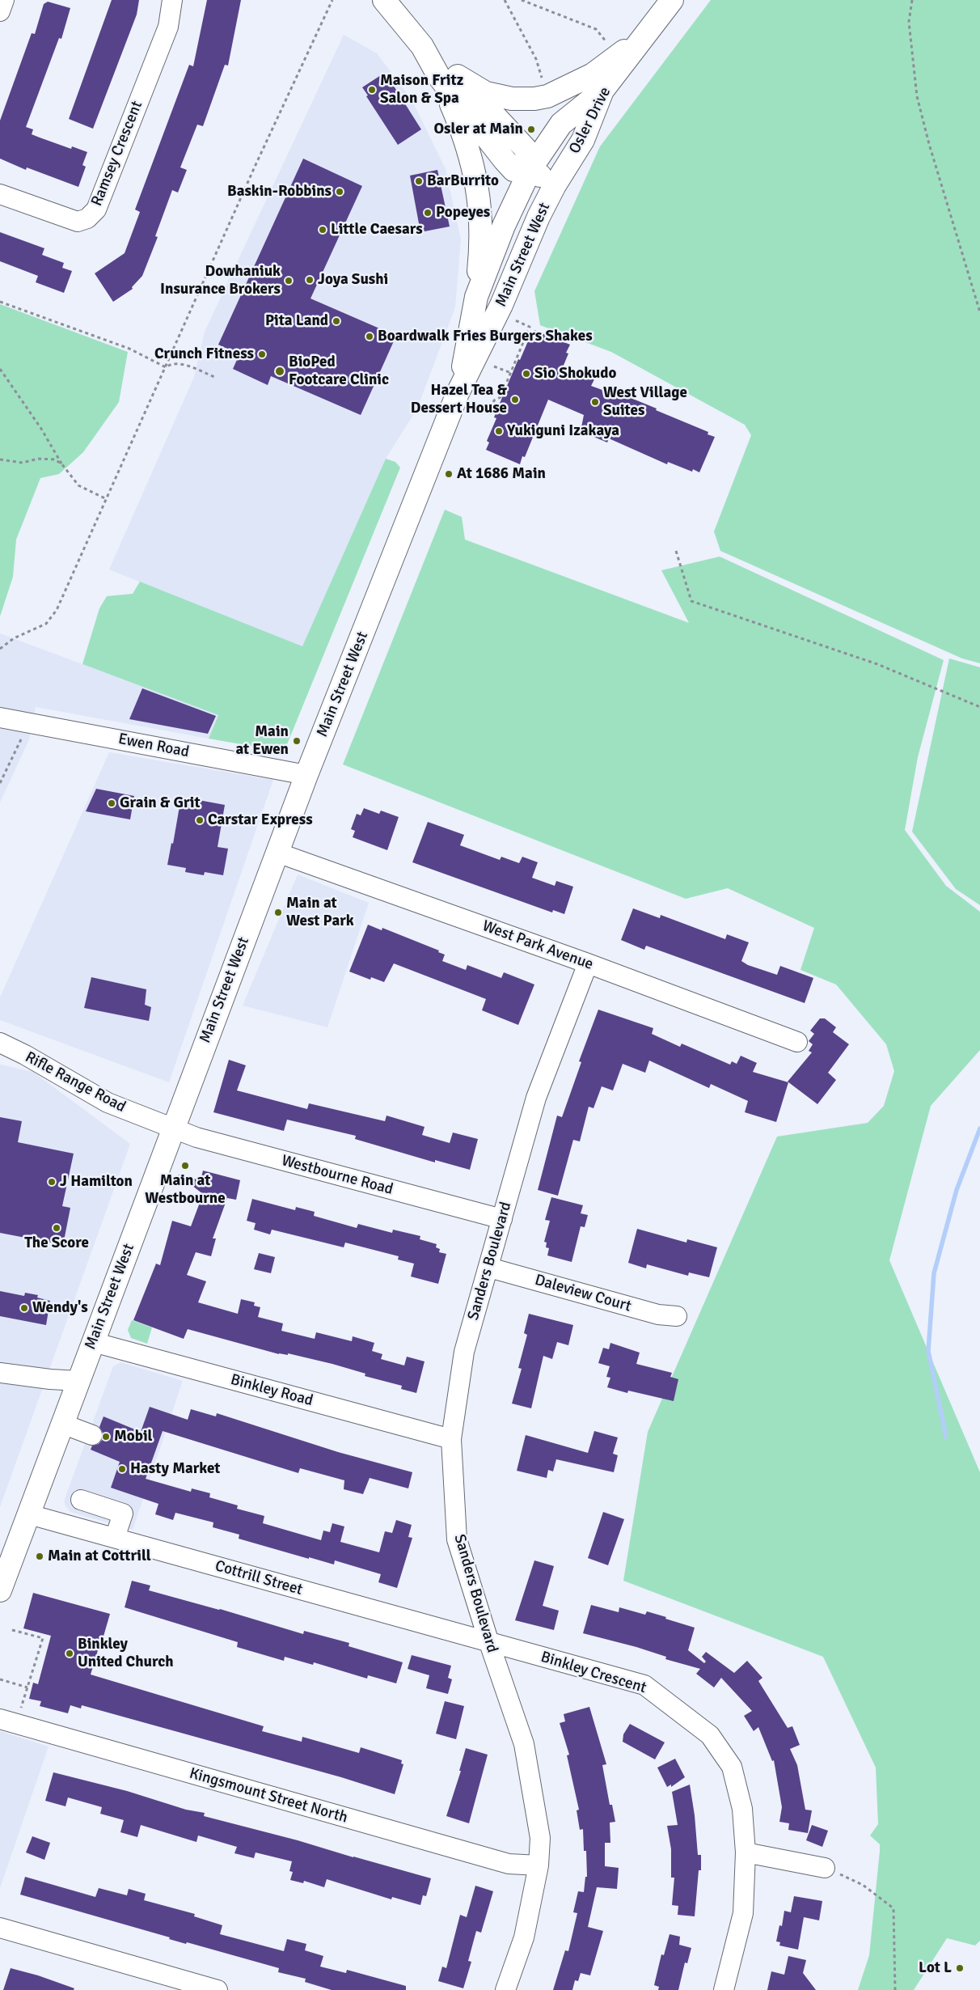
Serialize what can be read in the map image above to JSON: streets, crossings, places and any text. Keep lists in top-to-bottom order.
{
  "streets": {
    "main road": ["Osler Drive", "Main Street West"],
    "street": [
      "Ramsey Crescent",
      "Ewen Road",
      "West Park Avenue",
      "Rifle Range Road",
      "Westbourne Road",
      "Sanders Boulevard",
      "Daleview Court",
      "Binkley Road",
      "Cottrill Street",
      "Binkley Crescent",
      "Kingsmount Street North"
    ]
  },
  "crossings": [
    ["Osler Drive", "Main Street West"],
    ["Main Street West", "Ewen Road"],
    ["Main Street West", "West Park Avenue"],
    ["Main Street West", "Rifle Range Road"],
    ["Main Street West", "Westbourne Road"],
    ["Main Street West", "Binkley Road"],
    ["Main Street West", "Cottrill Street"],
    ["West Park Avenue", "Sanders Boulevard"],
    ["Rifle Range Road", "Westbourne Road"],
    ["Westbourne Road", "Sanders Boulevard"],
    ["Sanders Boulevard", "Daleview Court"],
    ["Sanders Boulevard", "Binkley Road"],
    ["Sanders Boulevard", "Cottrill Street"],
    ["Sanders Boulevard", "Binkley Crescent"],
    ["Sanders Boulevard", "Kingsmount Street North"],
    ["Cottrill Street", "Binkley Crescent"]
  ],
  "places": [
    "Maison Fritz Salon & Spa",
    "Osler at Main",
    "BarBurrito",
    "Baskin-Robbins",
    "Popeyes",
    "Little Caesars",
    "Joya Sushi",
    "Dowhaniuk Insurance Brokers",
    "Pita Land",
    "Boardwalk Fries Burgers Shakes",
    "Crunch Fitness",
    "BioPed Footcare Clinic",
    "Sio Shokudo",
    "Hazel Tea & Dessert House",
    "West Village Suites",
    "Yukiguni Izakaya",
    "At 1686 Main",
    "Main at Ewen",
    "Grain & Grit",
    "Carstar Express",
    "Main at West Park",
    "Main at Westbourne",
    "J Hamilton",
    "The Score",
    "Wendy's",
    "Mobil",
    "Hasty Market",
    "Main at Cottrill",
    "Binkley United Church",
    "Lot L"
  ]
}
